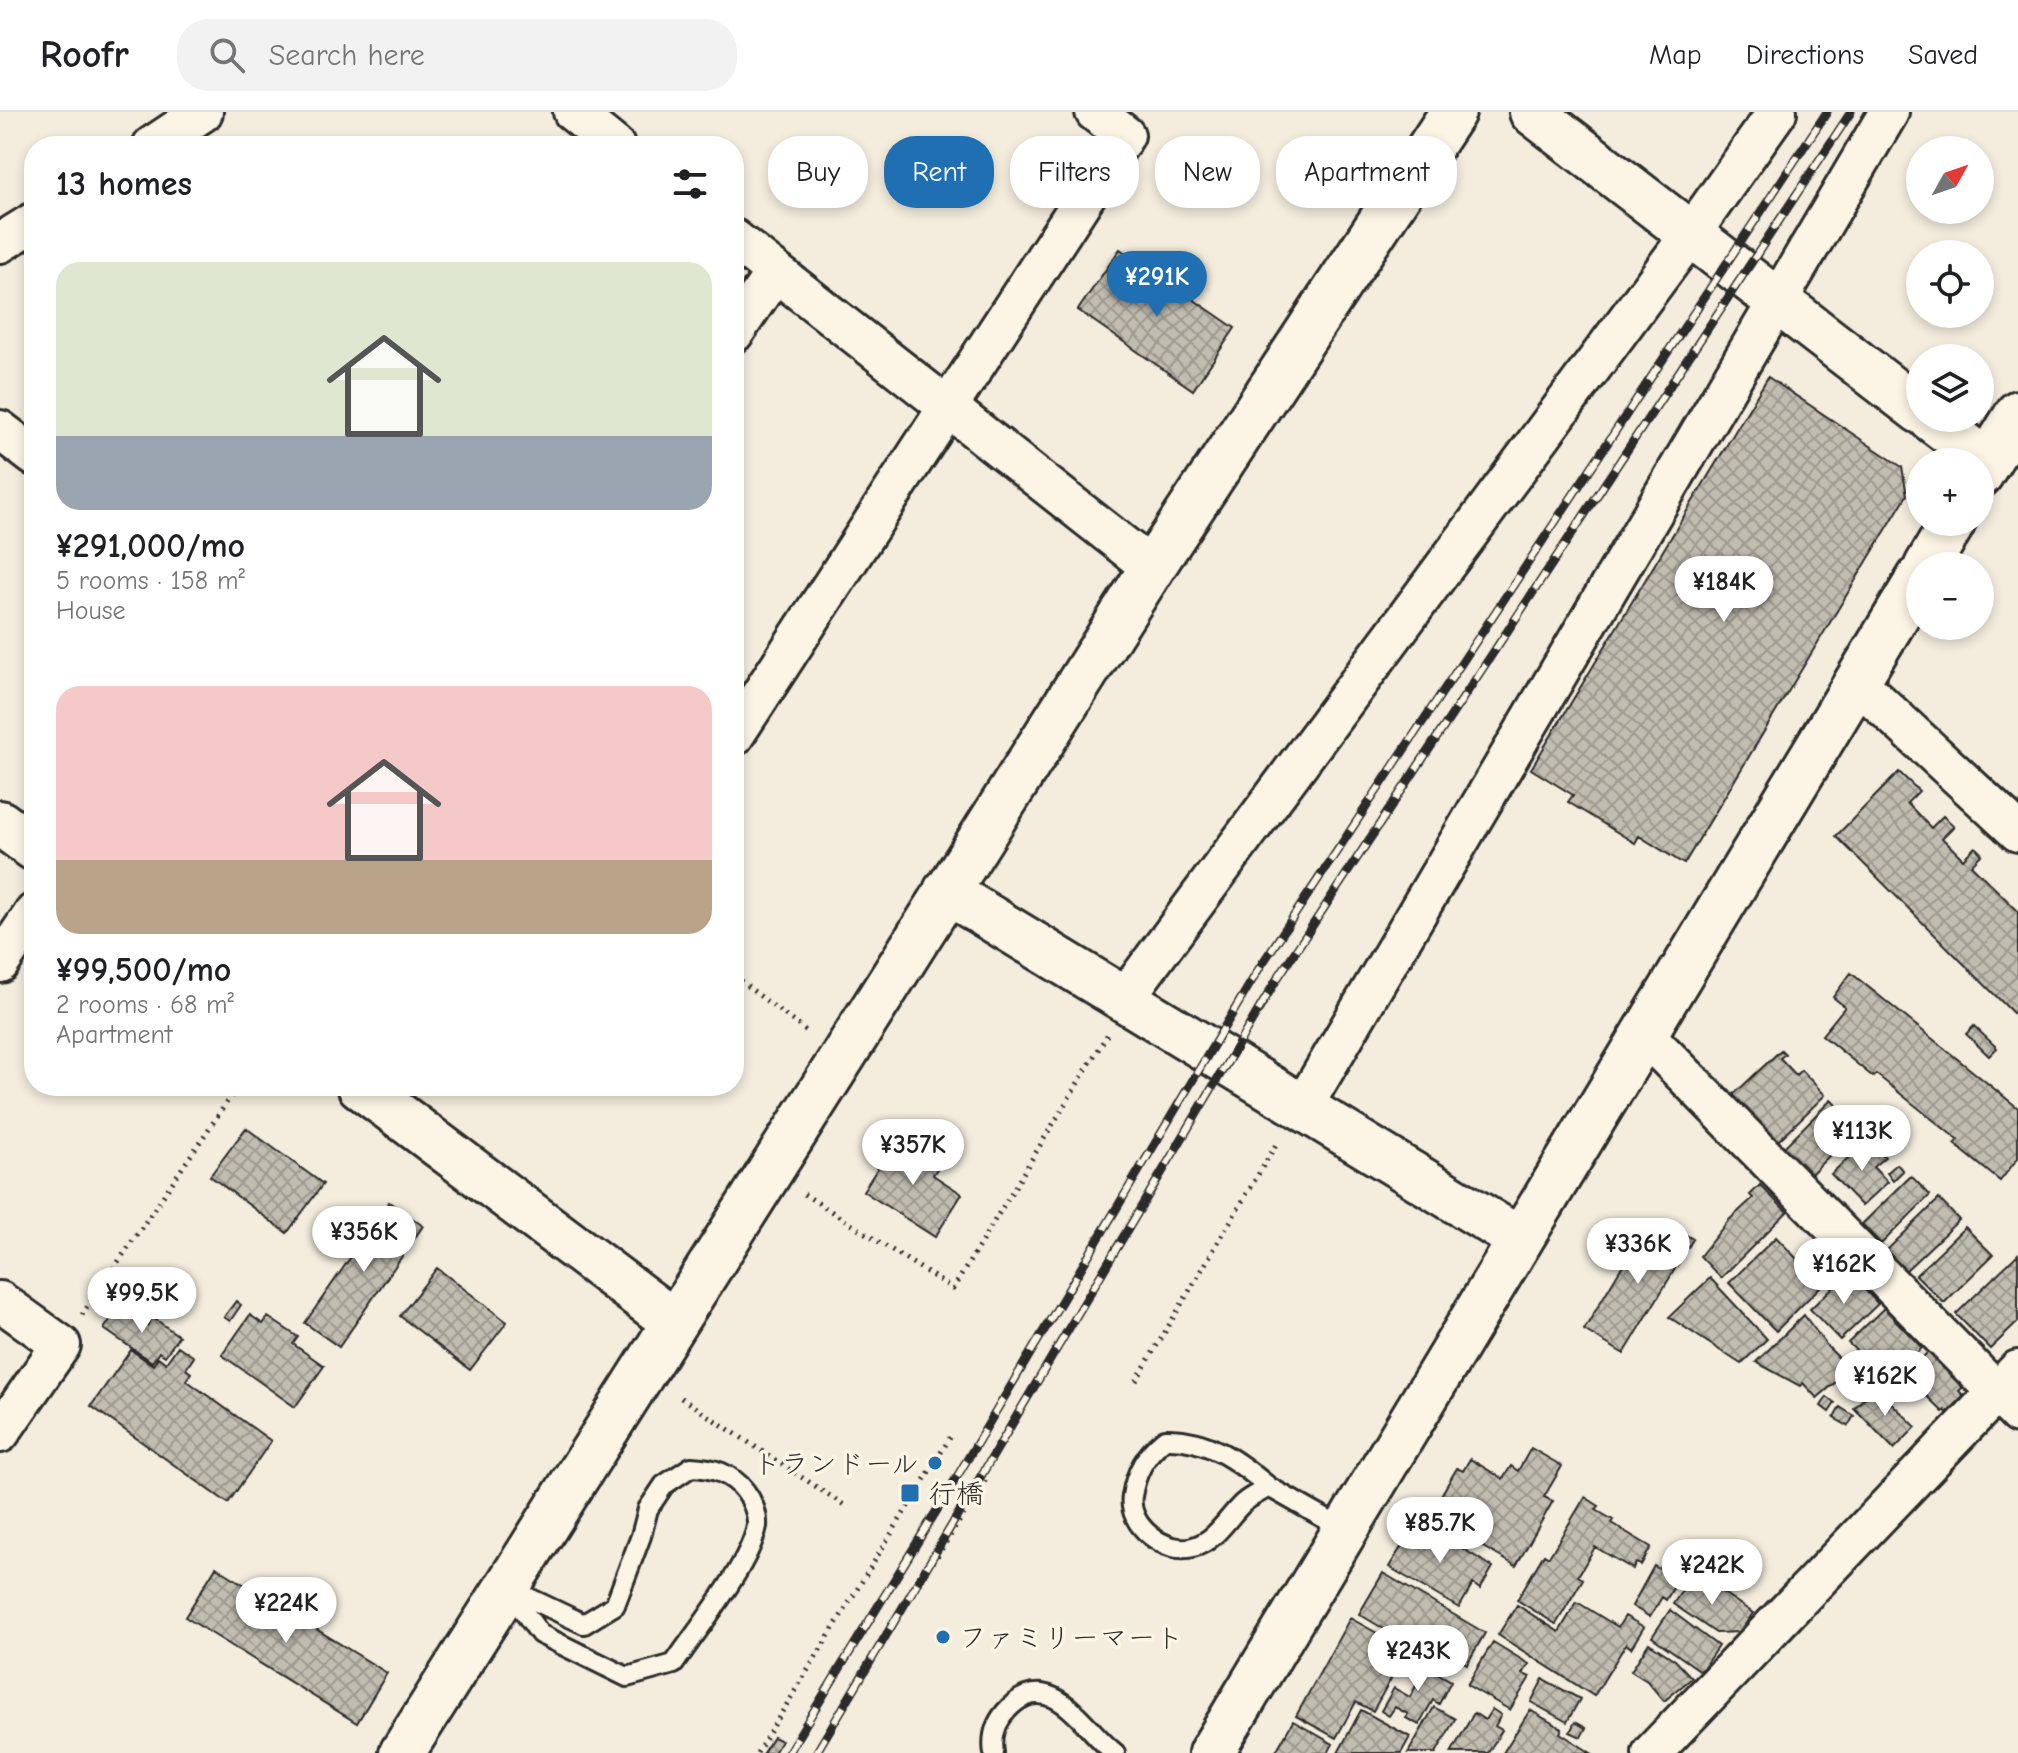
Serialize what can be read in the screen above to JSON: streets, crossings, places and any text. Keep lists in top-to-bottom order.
{
  "places": {
    "other": ["トランドール", "ファミリーマート"],
    "transit": ["行橋"]
  },
  "north": "top right",
  "page": {
    "header": "Roofr",
    "search": "Search here",
    "nav": ["Map", "Directions", "Saved"],
    "map_buttons": ["+", "−"],
    "chip": [
      "Buy",
      "Rent",
      "Filters",
      "New",
      "Apartment"
    ],
    "heading": "13 homes",
    "list": [
      {
        "name": "¥291,000/mo",
        "note": "5 rooms · 158 m² · House"
      },
      {
        "name": "¥99,500/mo",
        "note": "2 rooms · 68 m² · Apartment"
      }
    ],
    "price": [
      "¥291K",
      "¥184K",
      "¥113K",
      "¥357K",
      "¥356K",
      "¥336K",
      "¥162K",
      "¥99.5K",
      "¥162K",
      "¥85.7K",
      "¥242K",
      "¥224K",
      "¥243K"
    ]
  }
}
